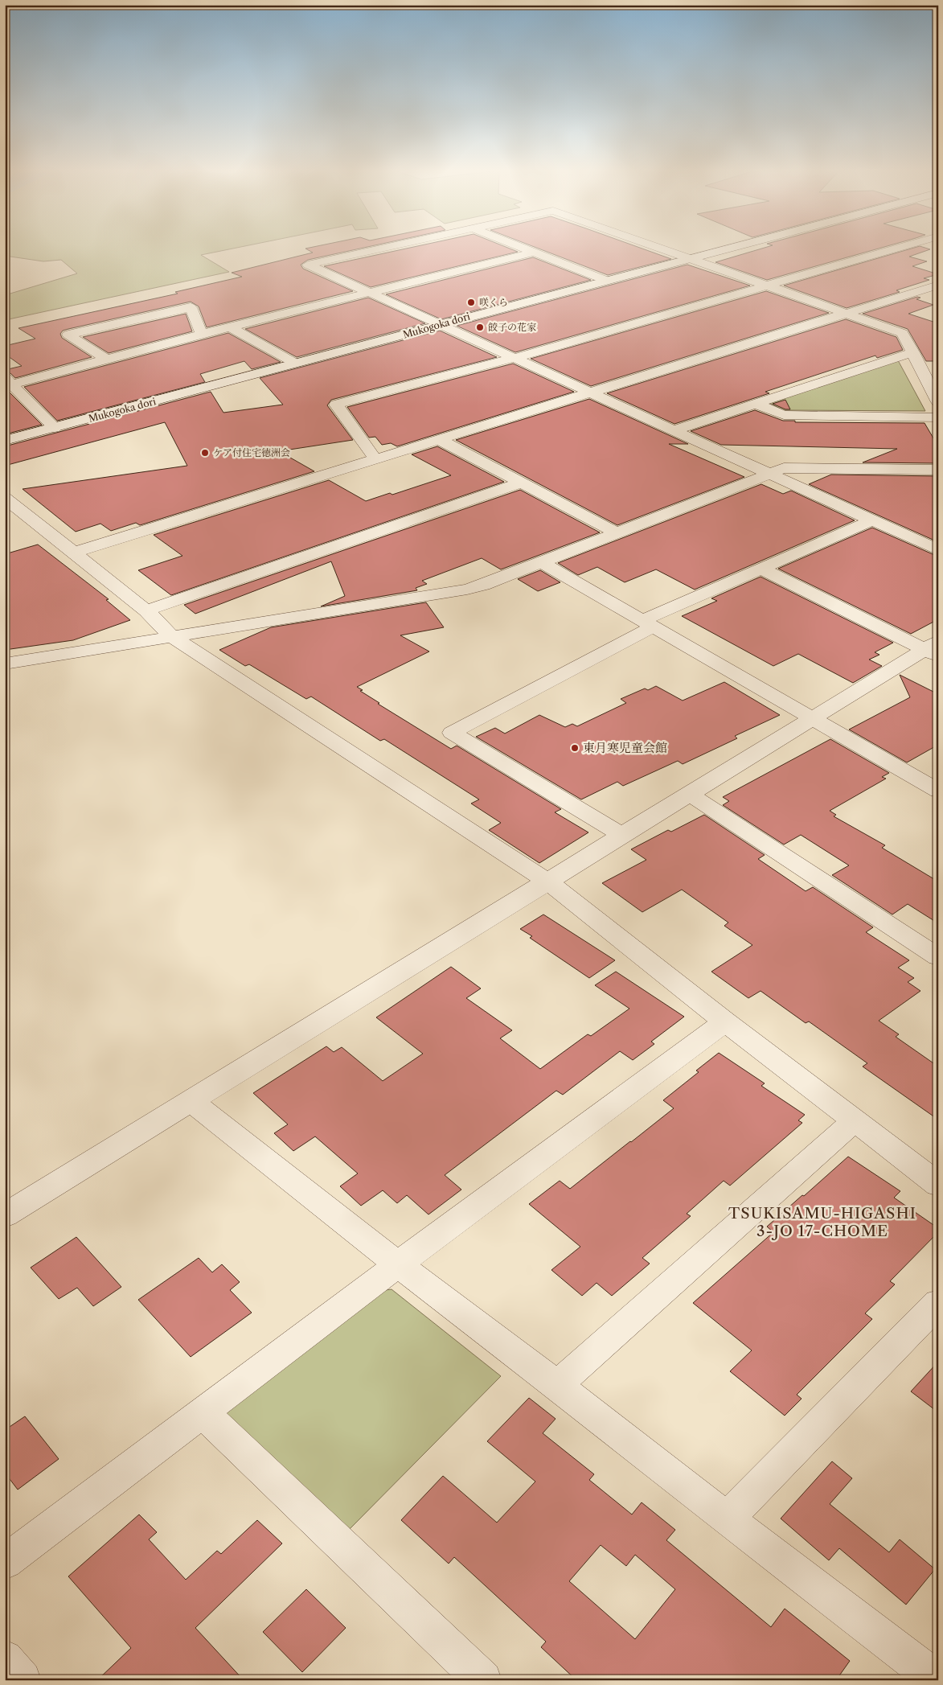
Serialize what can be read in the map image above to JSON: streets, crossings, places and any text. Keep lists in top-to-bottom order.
{
  "streets": {
    "street": ["Mukogoka dori"]
  },
  "districts": ["TSUKISAMU-HIGASHI 3-JO 17-CHOME"],
  "places": [
    "咲くら",
    "餃子の花家",
    "ケア付住宅徳洲会",
    "東月寒児童会館"
  ]
}
